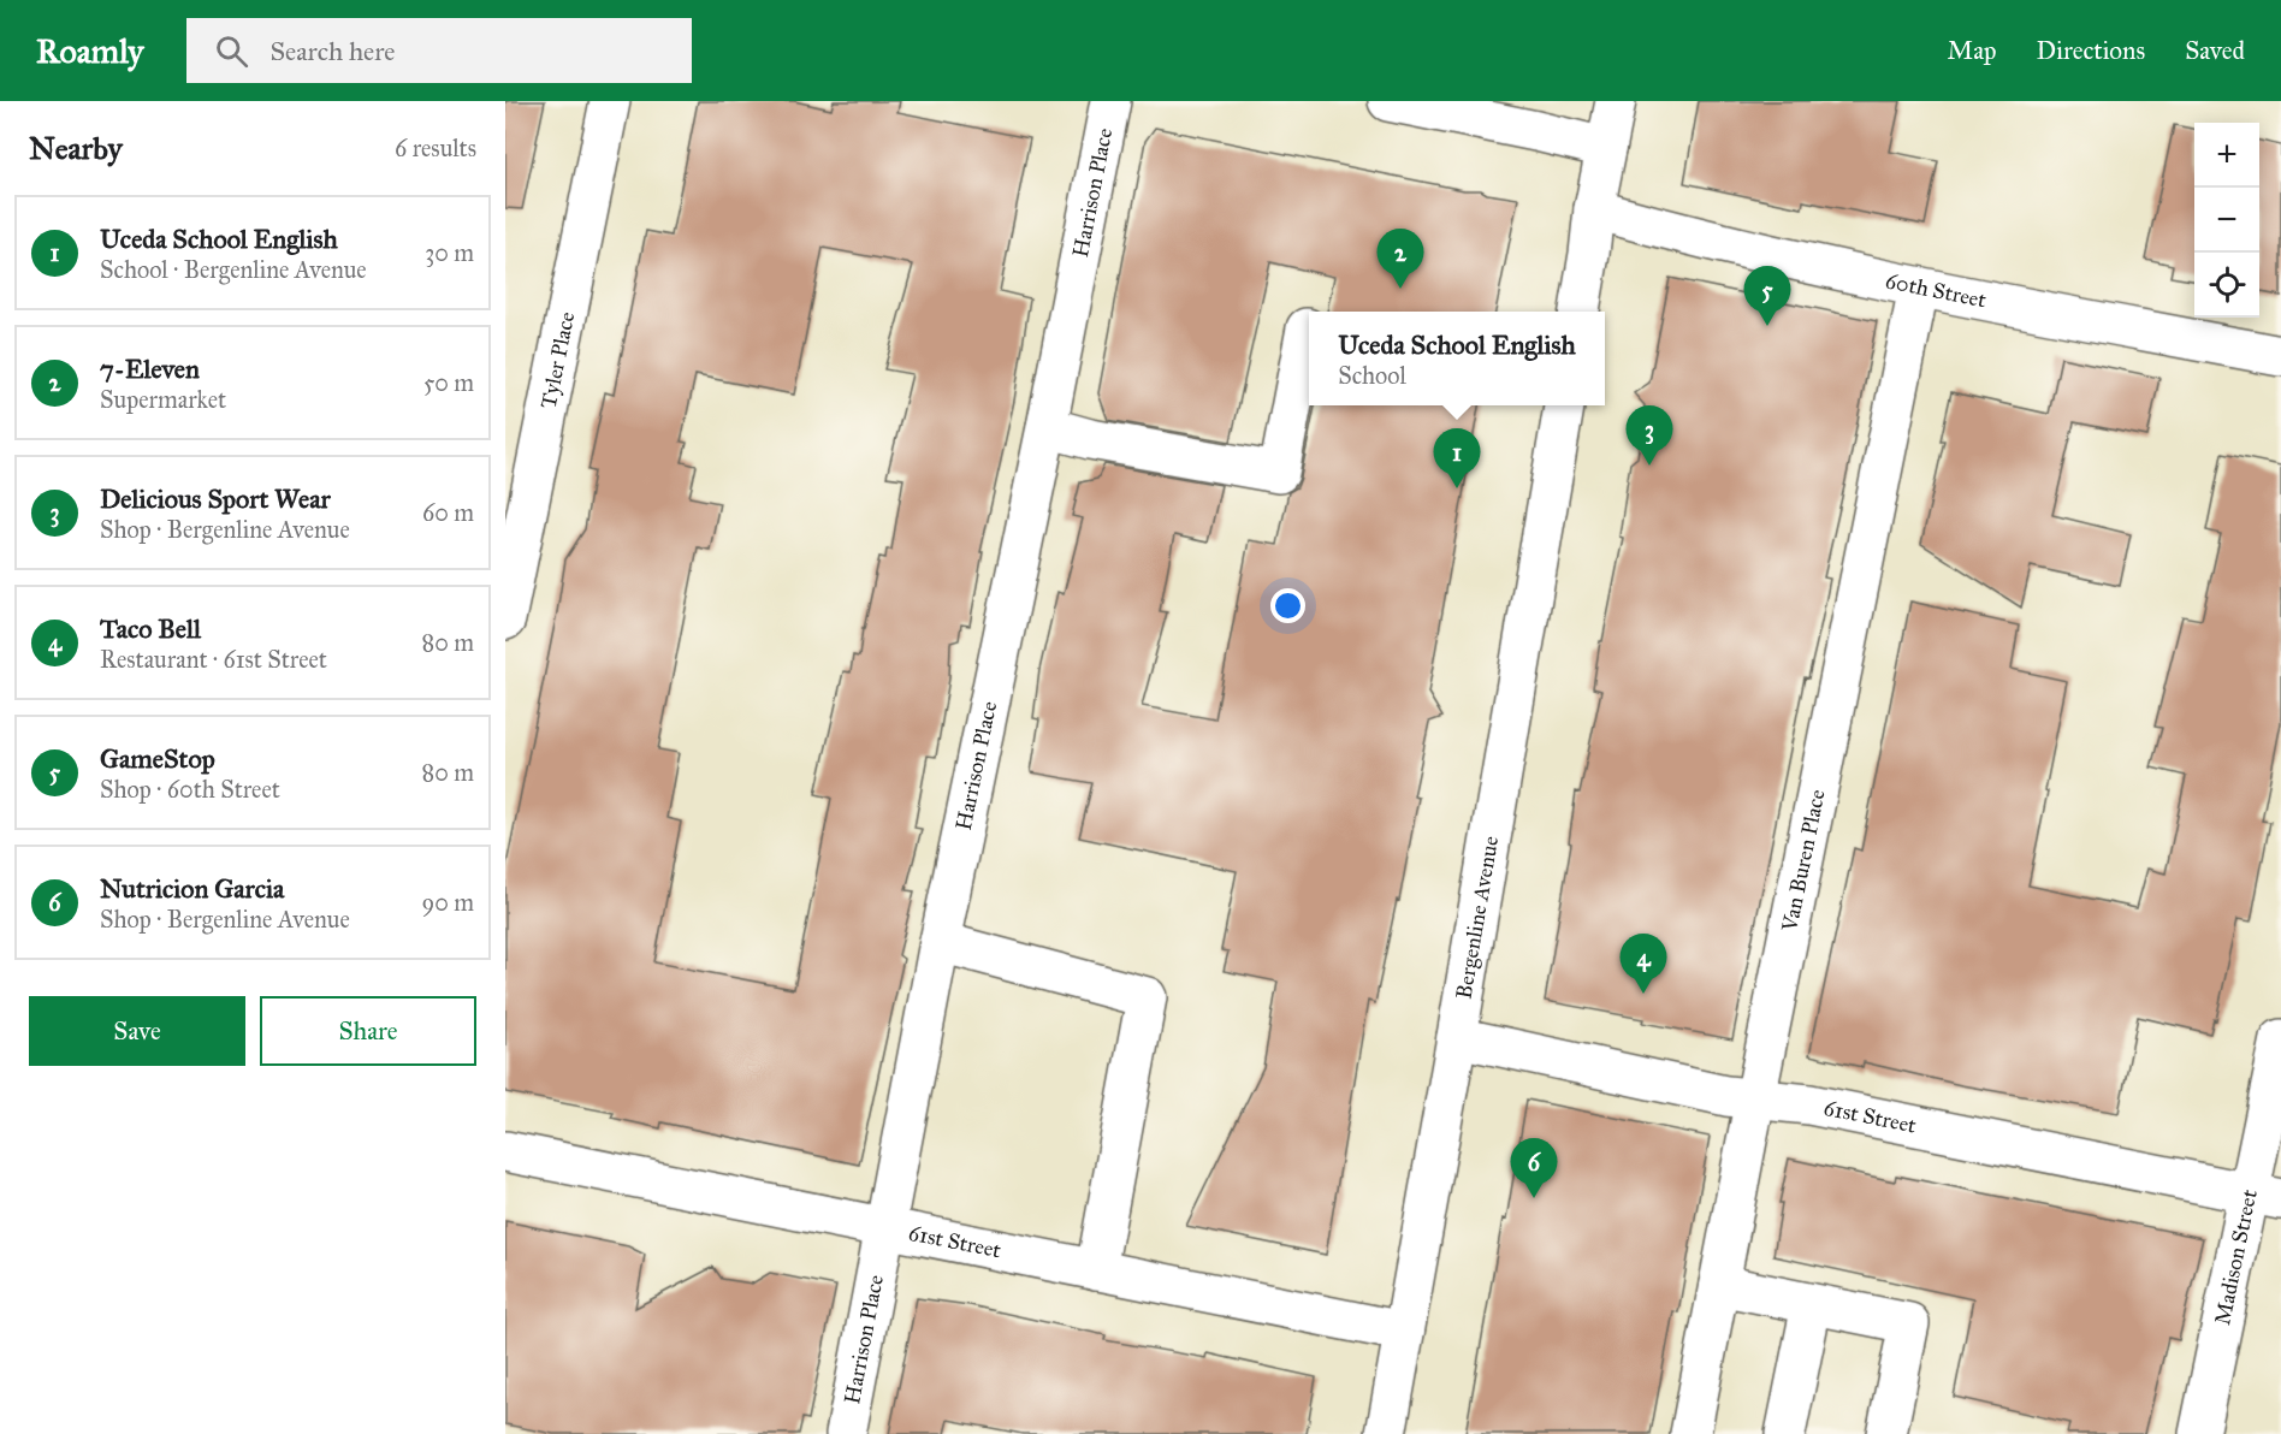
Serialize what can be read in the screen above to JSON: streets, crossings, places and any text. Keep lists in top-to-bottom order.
{
  "streets": {
    "street": [
      "Harrison Place",
      "60th Street",
      "Tyler Place",
      "Van Buren Place",
      "Bergenline Avenue",
      "61st Street",
      "Madison Street"
    ]
  },
  "crossings": [
    ["Harrison Place", "61st Street"],
    ["60th Street", "Van Buren Place"],
    ["Van Buren Place", "61st Street"],
    ["Bergenline Avenue", "61st Street"],
    ["61st Street", "Madison Street"]
  ],
  "page": {
    "header": "Roamly",
    "search": "Search here",
    "nav": ["Map", "Directions", "Saved"],
    "heading": ["Nearby", "6 results"],
    "map_buttons": ["+", "−"],
    "list": [
      {
        "mark": "1",
        "name": "Uceda School English",
        "note": "School · Bergenline Avenue",
        "value": "30 m"
      },
      {
        "mark": "2",
        "name": "7-Eleven",
        "note": "Supermarket",
        "value": "50 m"
      },
      {
        "mark": "3",
        "name": "Delicious Sport Wear",
        "note": "Shop · Bergenline Avenue",
        "value": "60 m"
      },
      {
        "mark": "4",
        "name": "Taco Bell",
        "note": "Restaurant · 61st Street",
        "value": "80 m"
      },
      {
        "mark": "5",
        "name": "GameStop",
        "note": "Shop · 60th Street",
        "value": "80 m"
      },
      {
        "mark": "6",
        "name": "Nutricion Garcia",
        "note": "Shop · Bergenline Avenue",
        "value": "90 m"
      }
    ],
    "pins": [
      "2",
      "5",
      "3",
      "1",
      "4",
      "6"
    ],
    "popup": ["Uceda School English", "School"],
    "buttons": ["Save", "Share"]
  }
}
